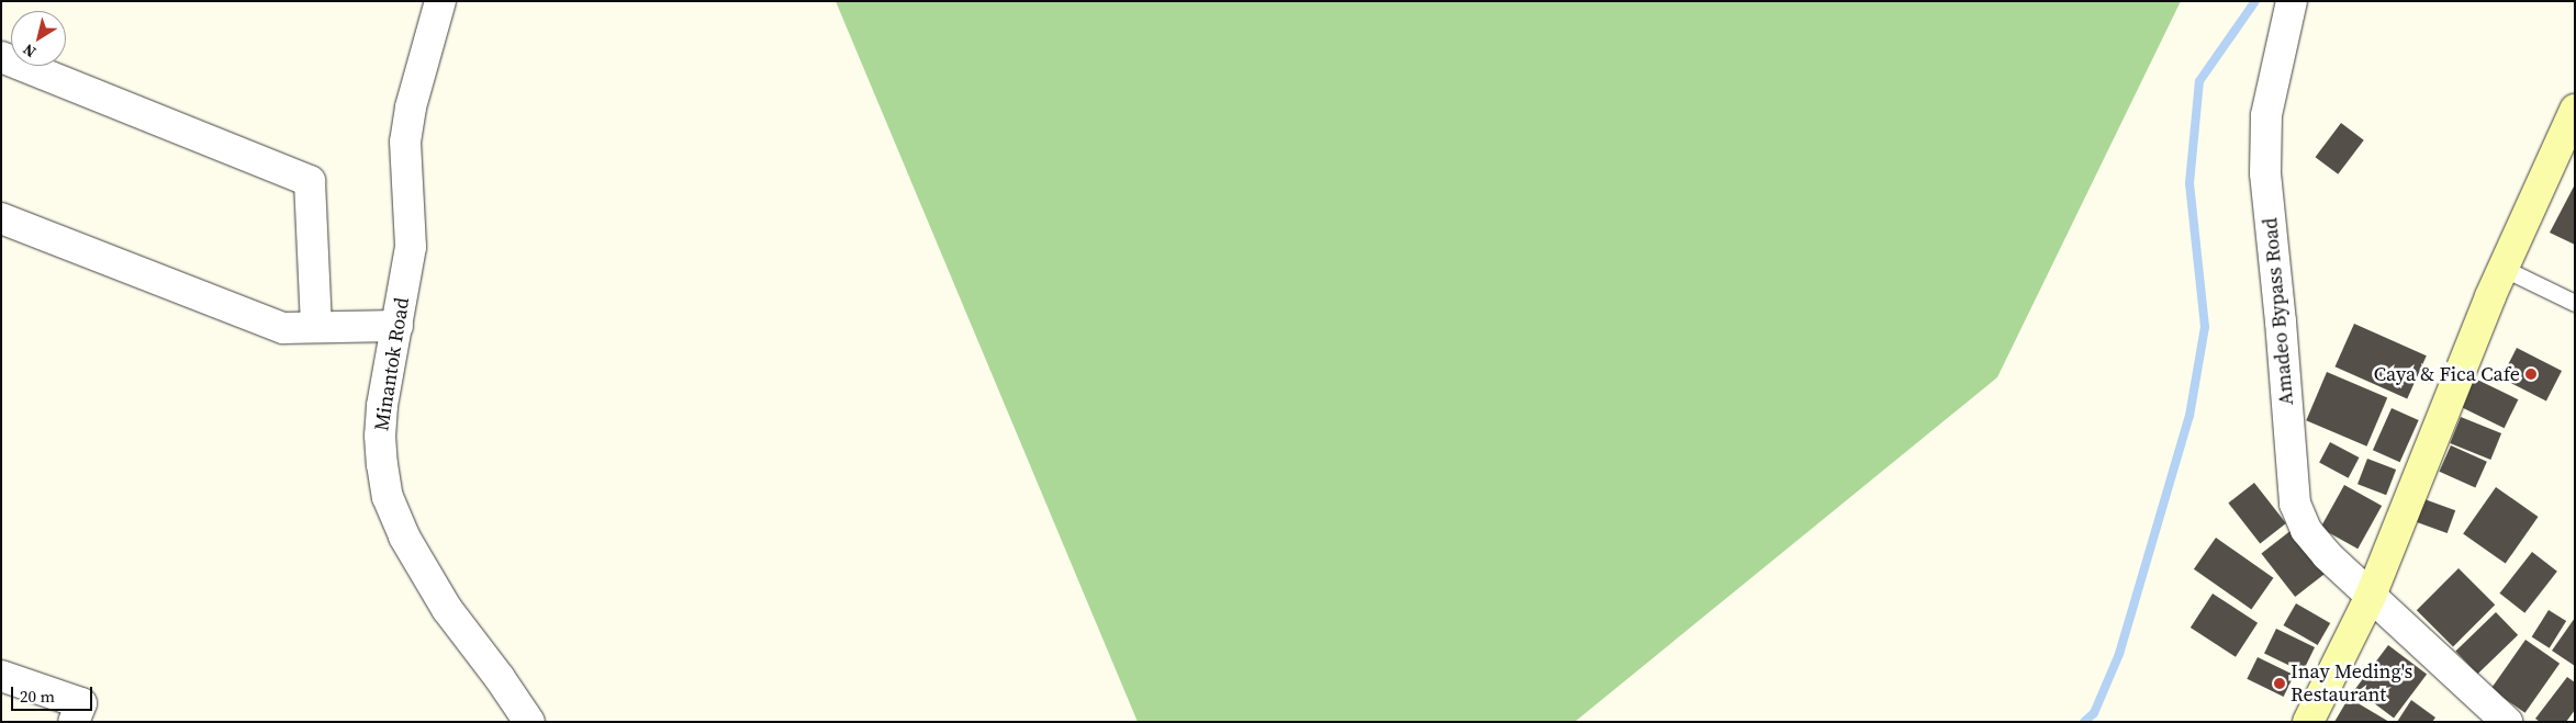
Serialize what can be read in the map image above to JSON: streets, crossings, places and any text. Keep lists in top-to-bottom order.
{
  "streets": {
    "street": ["Amadeo Bypass Road", "Minantok Road"]
  },
  "places": ["Caya & Fica Cafe", "Inay Meding's Restaurant"],
  "scale_bar": "20 m",
  "north": "bottom left"
}
